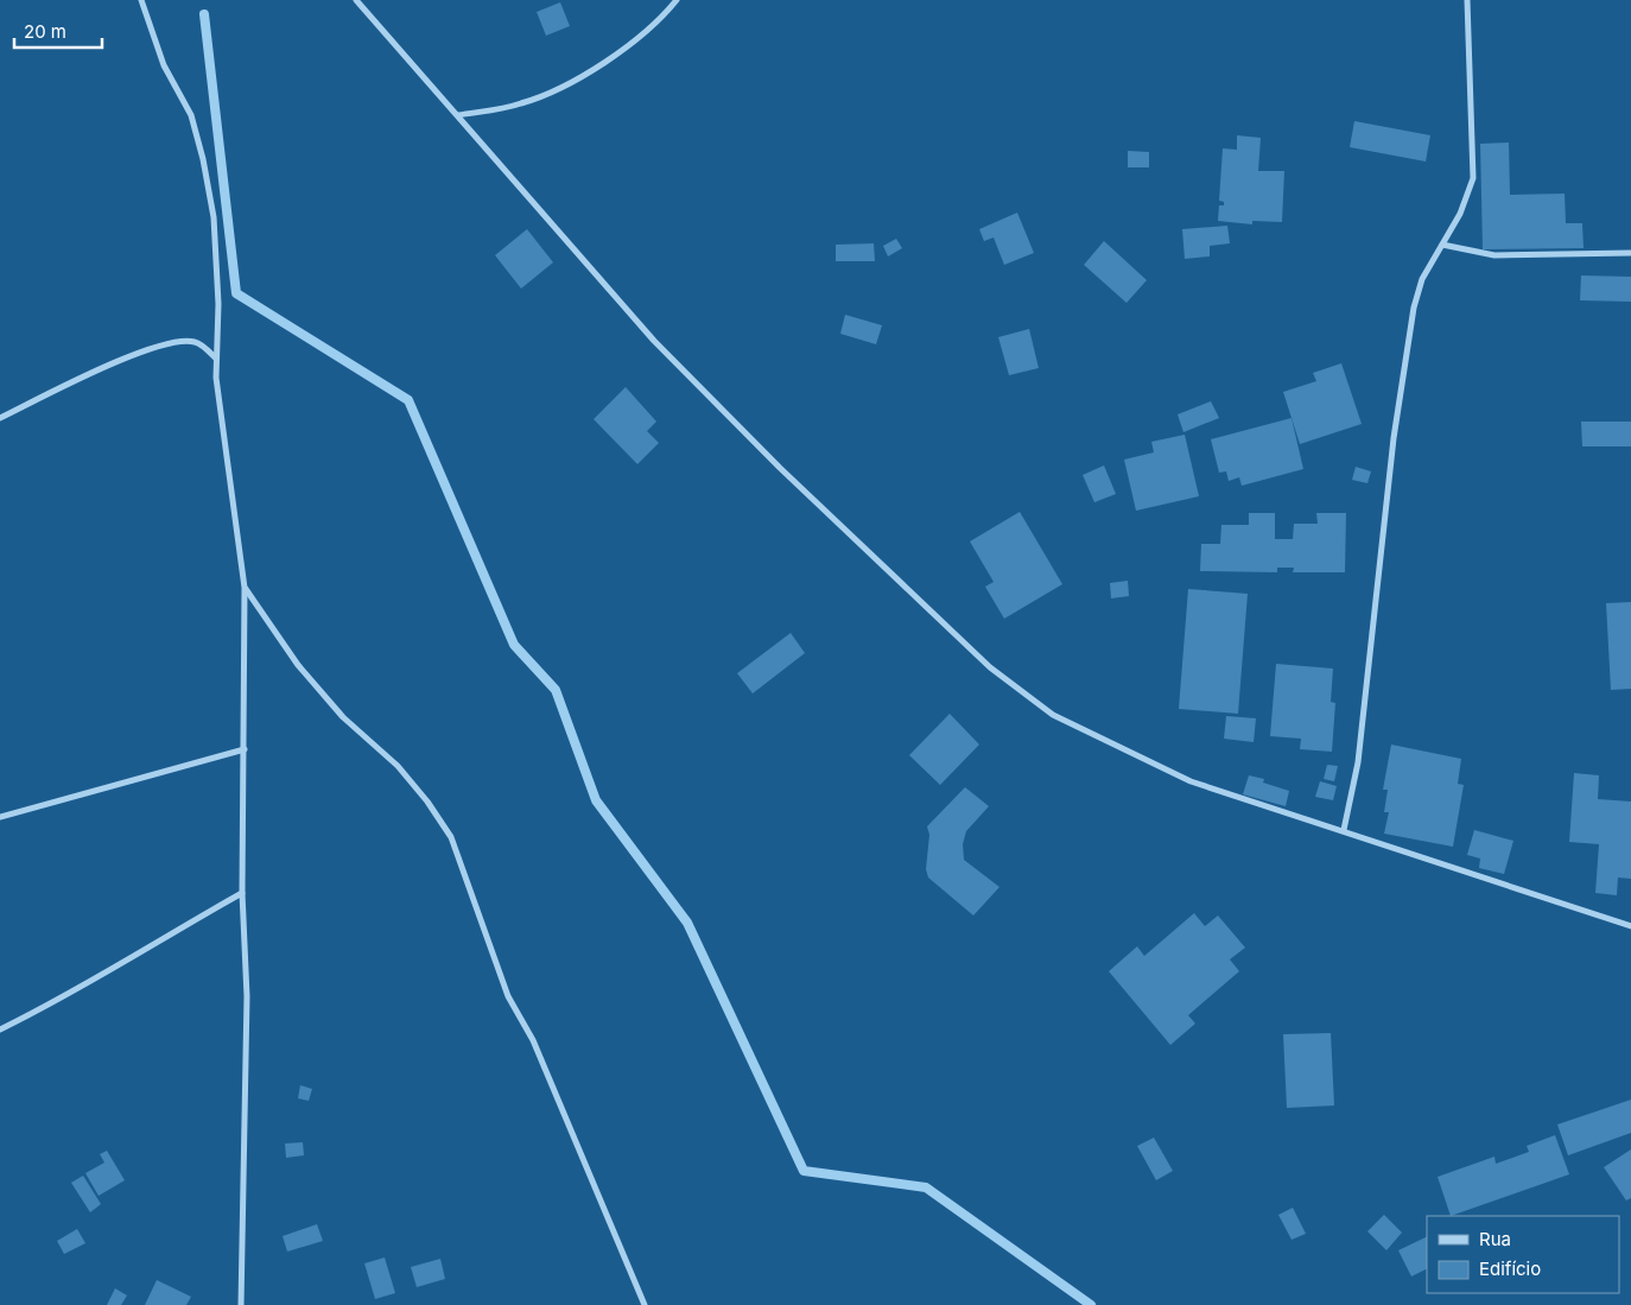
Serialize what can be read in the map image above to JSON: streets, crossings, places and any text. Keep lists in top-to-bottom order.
{
  "legend": ["Rua", "Edifício"],
  "scale_bar": "20 m"
}
